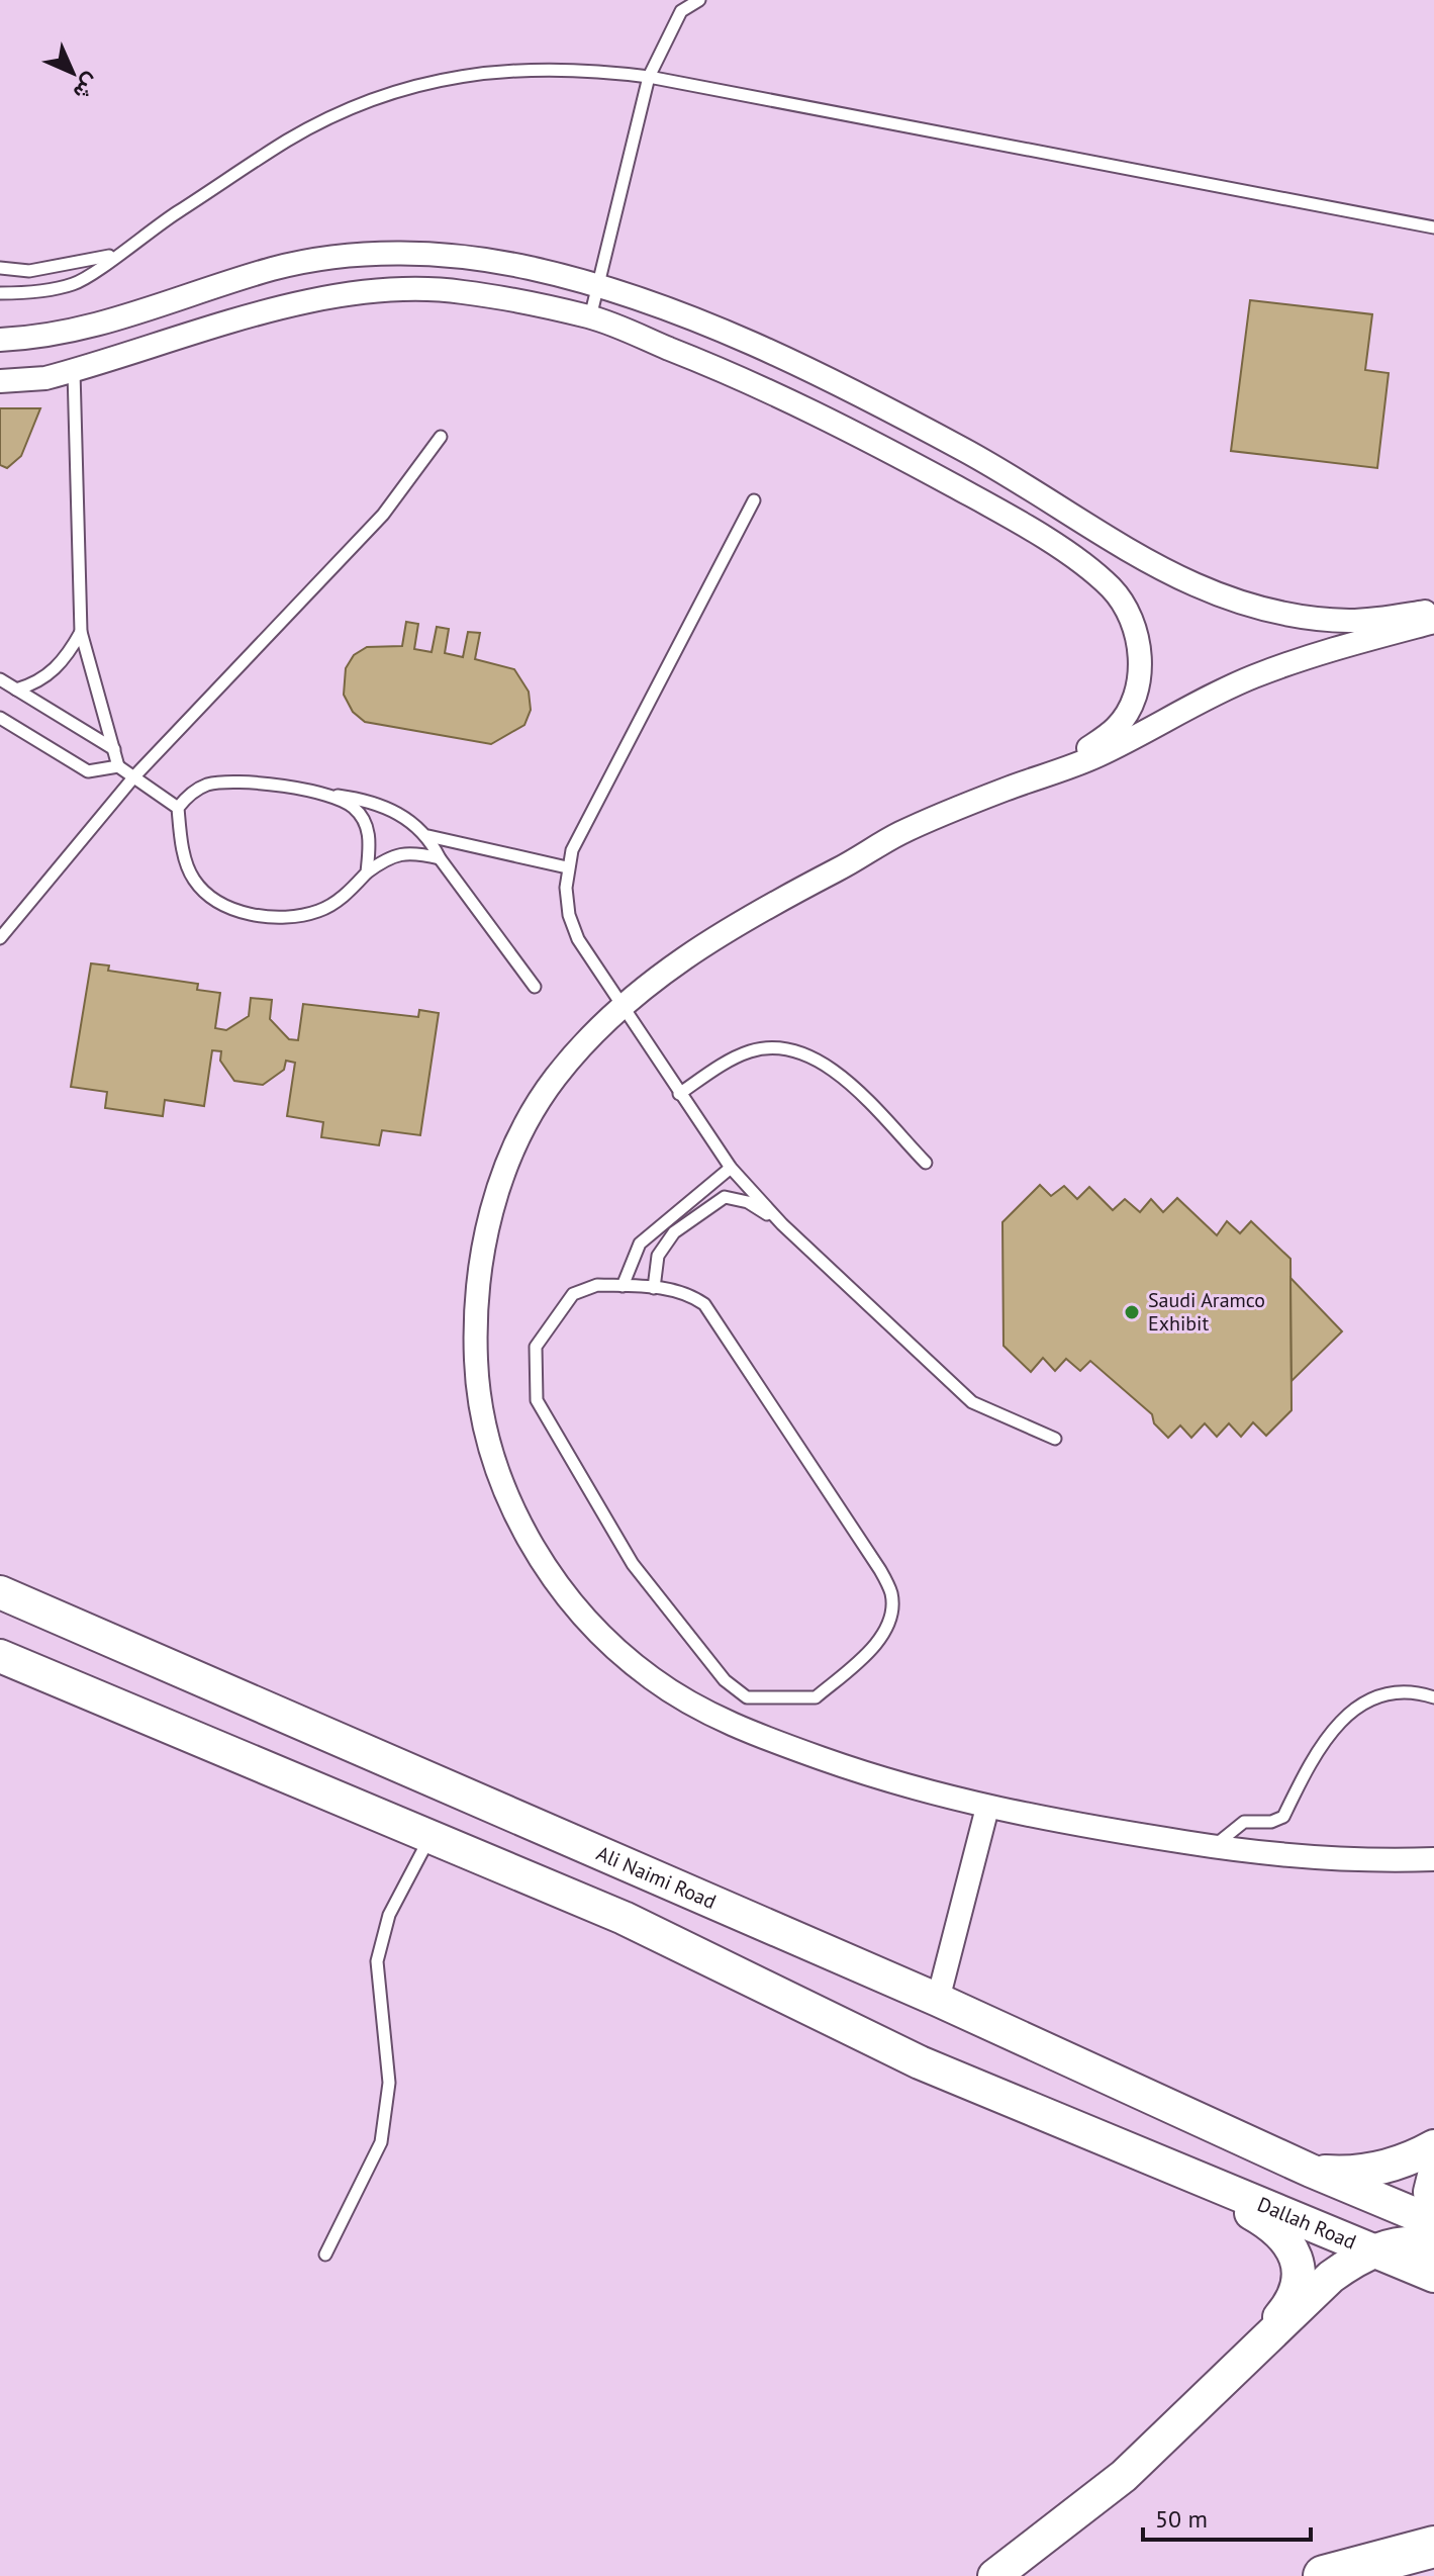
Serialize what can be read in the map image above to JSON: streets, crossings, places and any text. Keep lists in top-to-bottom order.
{
  "streets": {
    "main road": ["Ali Naimi Road", "Dallah Road"]
  },
  "places": ["Saudi Aramco Exhibit"],
  "scale_bar": "50 m",
  "north": "bottom right"
}
